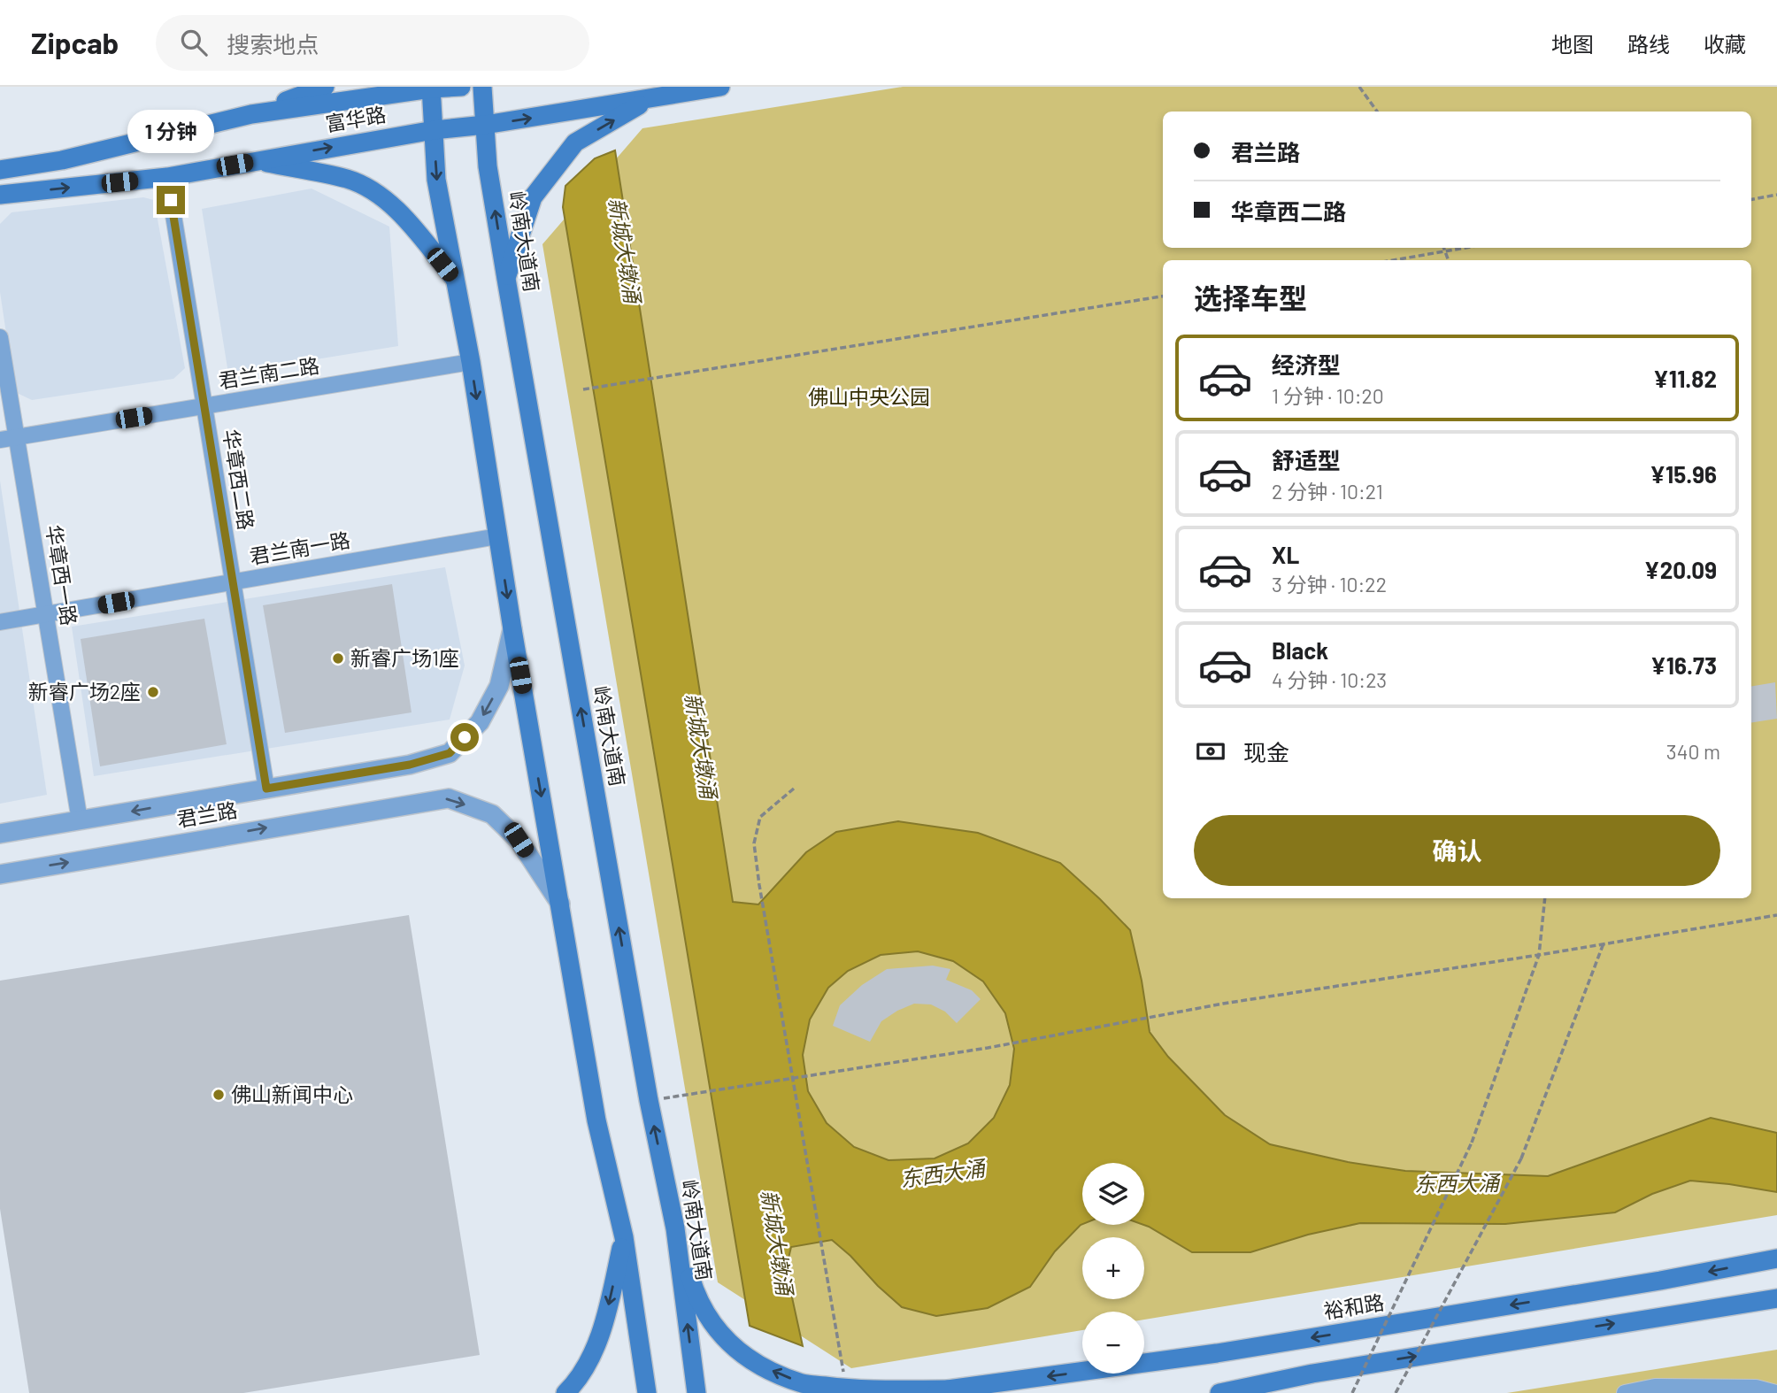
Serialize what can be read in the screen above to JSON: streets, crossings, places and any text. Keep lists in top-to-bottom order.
{
  "streets": {
    "main road": ["富华路", "岭南大道南", "裕和路"],
    "street": [
      "君兰南二路",
      "华章西二路",
      "君兰南一路",
      "华章西一路",
      "君兰路"
    ]
  },
  "crossings": [
    ["富华路", "岭南大道南"],
    ["富华路", "华章西二路"],
    ["岭南大道南", "裕和路"],
    ["君兰南二路", "华章西二路"],
    ["君兰南二路", "华章西一路"],
    ["华章西二路", "君兰南一路"],
    ["华章西二路", "君兰路"],
    ["君兰南一路", "华章西一路"],
    ["华章西一路", "君兰路"]
  ],
  "water": ["新城大墩涌", "东西大涌"],
  "parks": ["佛山中央公园"],
  "places": ["新睿广场1座", "新睿广场2座", "佛山新闻中心"],
  "page": {
    "header": "Zipcab",
    "search": "搜索地点",
    "nav": ["地图", "路线", "收藏"],
    "bubble": "1 分钟",
    "banner": ["君兰路", "华章西二路"],
    "heading": "选择车型",
    "list": [
      {
        "name": "经济型",
        "note": "1 分钟 · 10:20",
        "value": "¥11.82"
      },
      {
        "name": "舒适型",
        "note": "2 分钟 · 10:21",
        "value": "¥15.96"
      },
      {
        "name": "XL",
        "note": "3 分钟 · 10:22",
        "value": "¥20.09"
      },
      {
        "name": "Black",
        "note": "4 分钟 · 10:23",
        "value": "¥16.73"
      }
    ],
    "pay": ["现金", "340 m"],
    "buttons": "确认",
    "map_buttons": ["+", "−"]
  }
}
